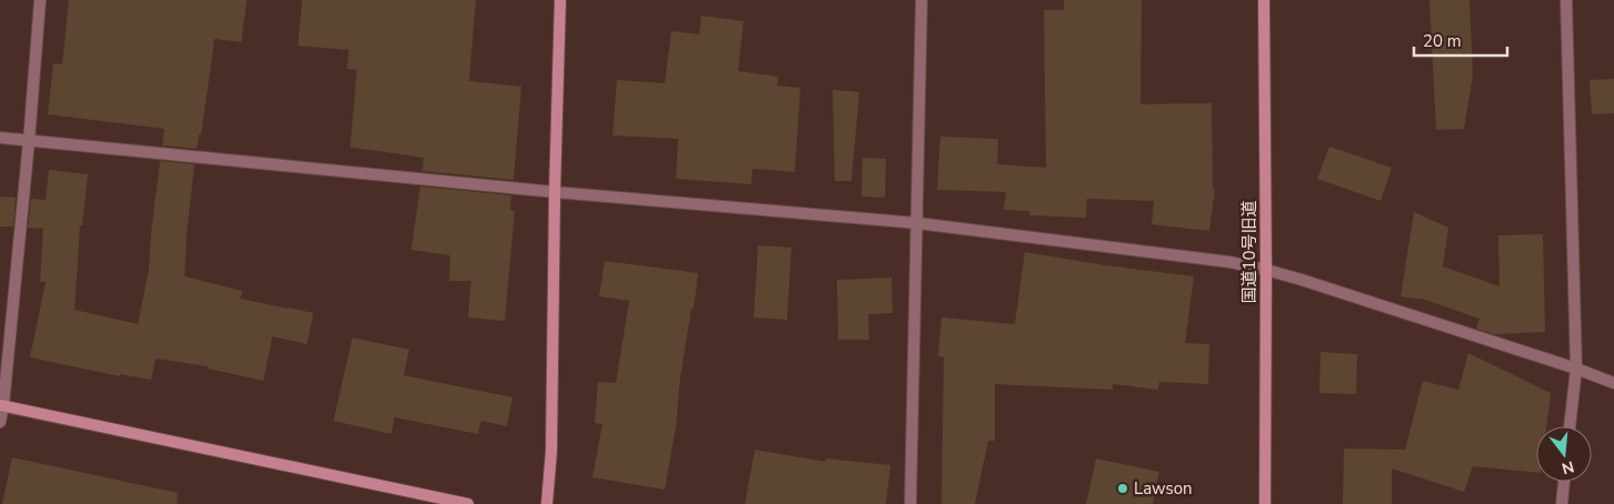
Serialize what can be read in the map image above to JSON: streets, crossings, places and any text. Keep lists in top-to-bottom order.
{
  "streets": {
    "street": ["国道10号旧道"]
  },
  "places": ["Lawson"],
  "scale_bar": "20 m",
  "north": "bottom"
}
